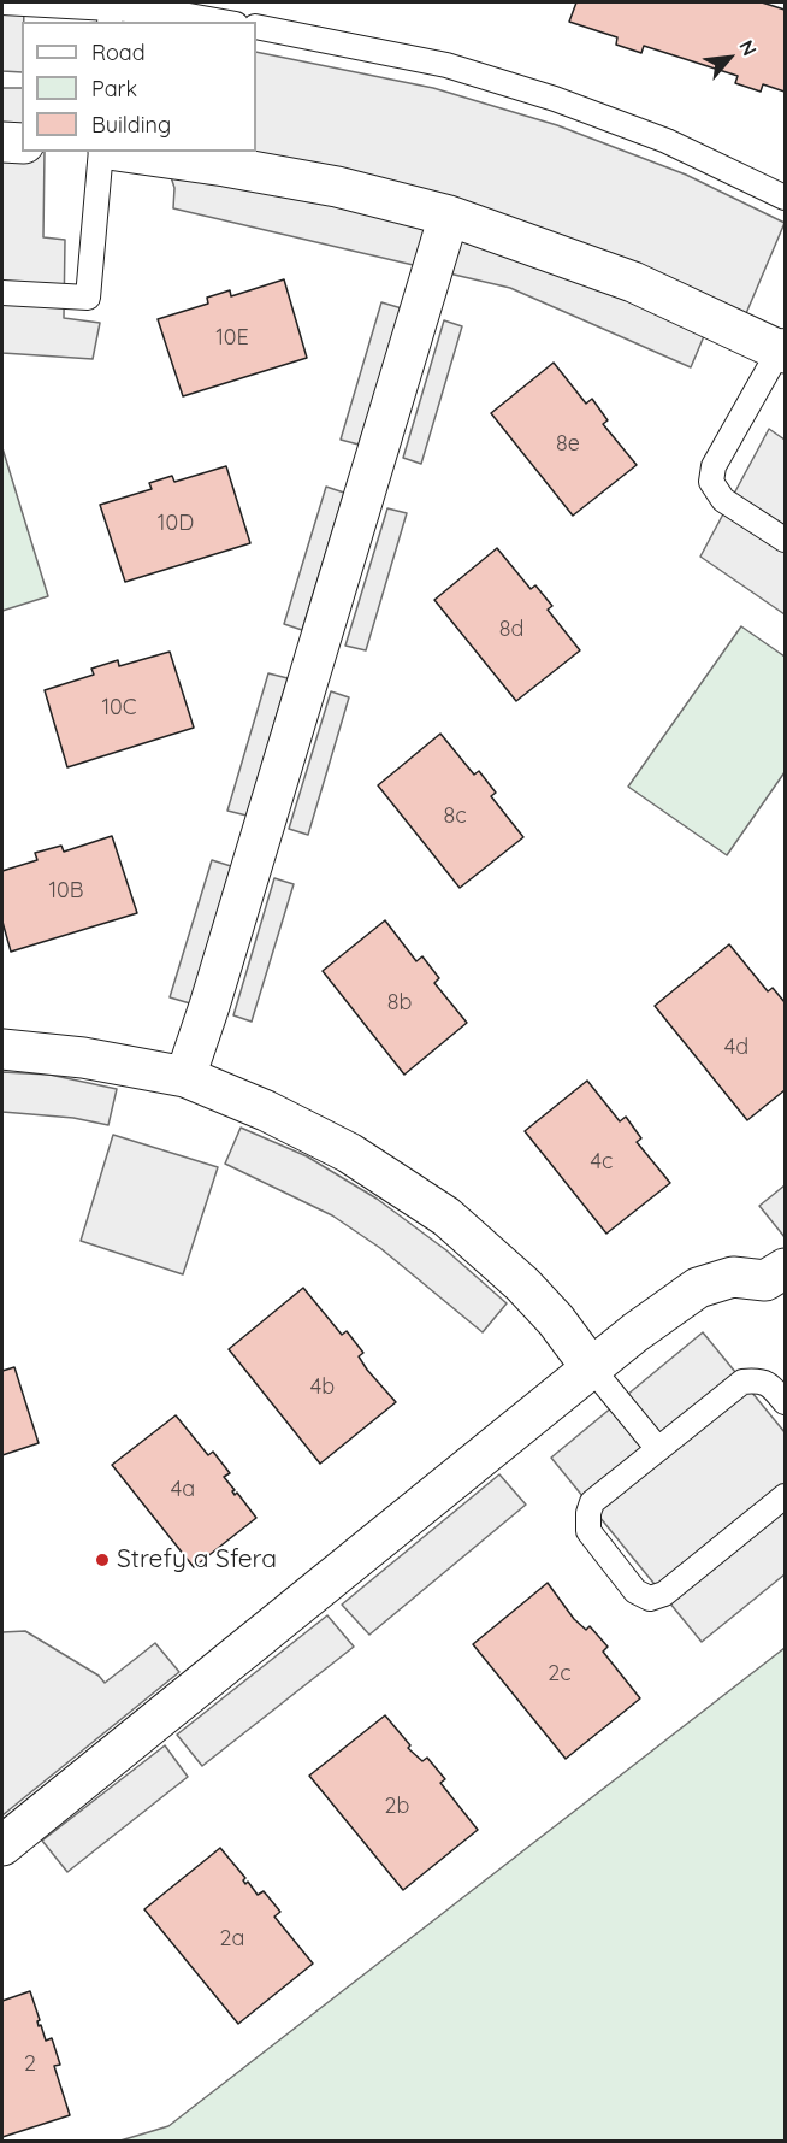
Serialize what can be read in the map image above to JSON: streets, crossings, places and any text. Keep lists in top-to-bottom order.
{
  "places": ["Strefy a Sfera"],
  "house_numbers": [
    "10E",
    "8e",
    "10D",
    "8d",
    "10C",
    "8c",
    "10B",
    "8b",
    "4d",
    "4c",
    "4b",
    "4a",
    "2c",
    "2b",
    "2a",
    "2"
  ],
  "legend": ["Road", "Park", "Building"],
  "north": "top right"
}
